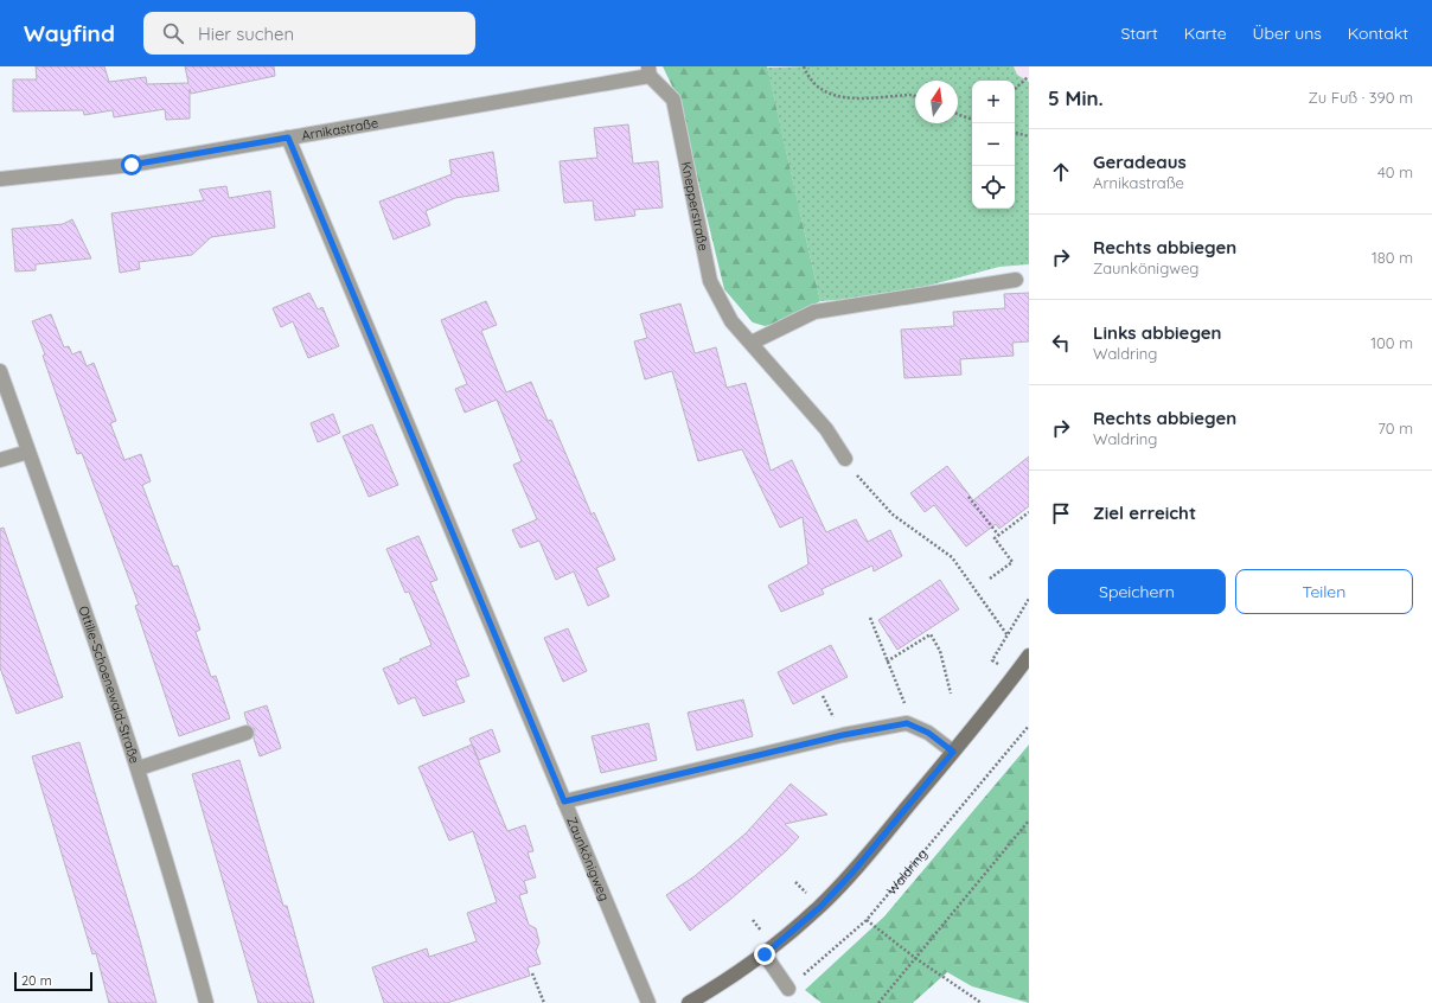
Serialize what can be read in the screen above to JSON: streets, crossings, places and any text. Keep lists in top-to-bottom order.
{
  "streets": {
    "street": [
      "Arnikastraße",
      "Knepperstraße",
      "Ottilie-Schoenewald-Straße",
      "Zaunkönigweg"
    ],
    "path": ["Waldring"]
  },
  "crossings": [
    ["Arnikastraße", "Knepperstraße"],
    ["Arnikastraße", "Zaunkönigweg"]
  ],
  "scale_bar": "20 m",
  "north": "top",
  "page": {
    "header": "Wayfind",
    "search": "Hier suchen",
    "nav": [
      "Start",
      "Karte",
      "Über uns",
      "Kontakt"
    ],
    "heading": ["5 Min.", "Zu Fuß · 390 m"],
    "map_buttons": ["+", "−"],
    "list": [
      ["Geradeaus", "Arnikastraße", "40 m"],
      ["Rechts abbiegen", "Zaunkönigweg", "180 m"],
      ["Links abbiegen", "Waldring", "100 m"],
      ["Rechts abbiegen", "Waldring", "70 m"],
      "Ziel erreicht"
    ],
    "buttons": ["Speichern", "Teilen"],
    "scale": "20 m"
  }
}
